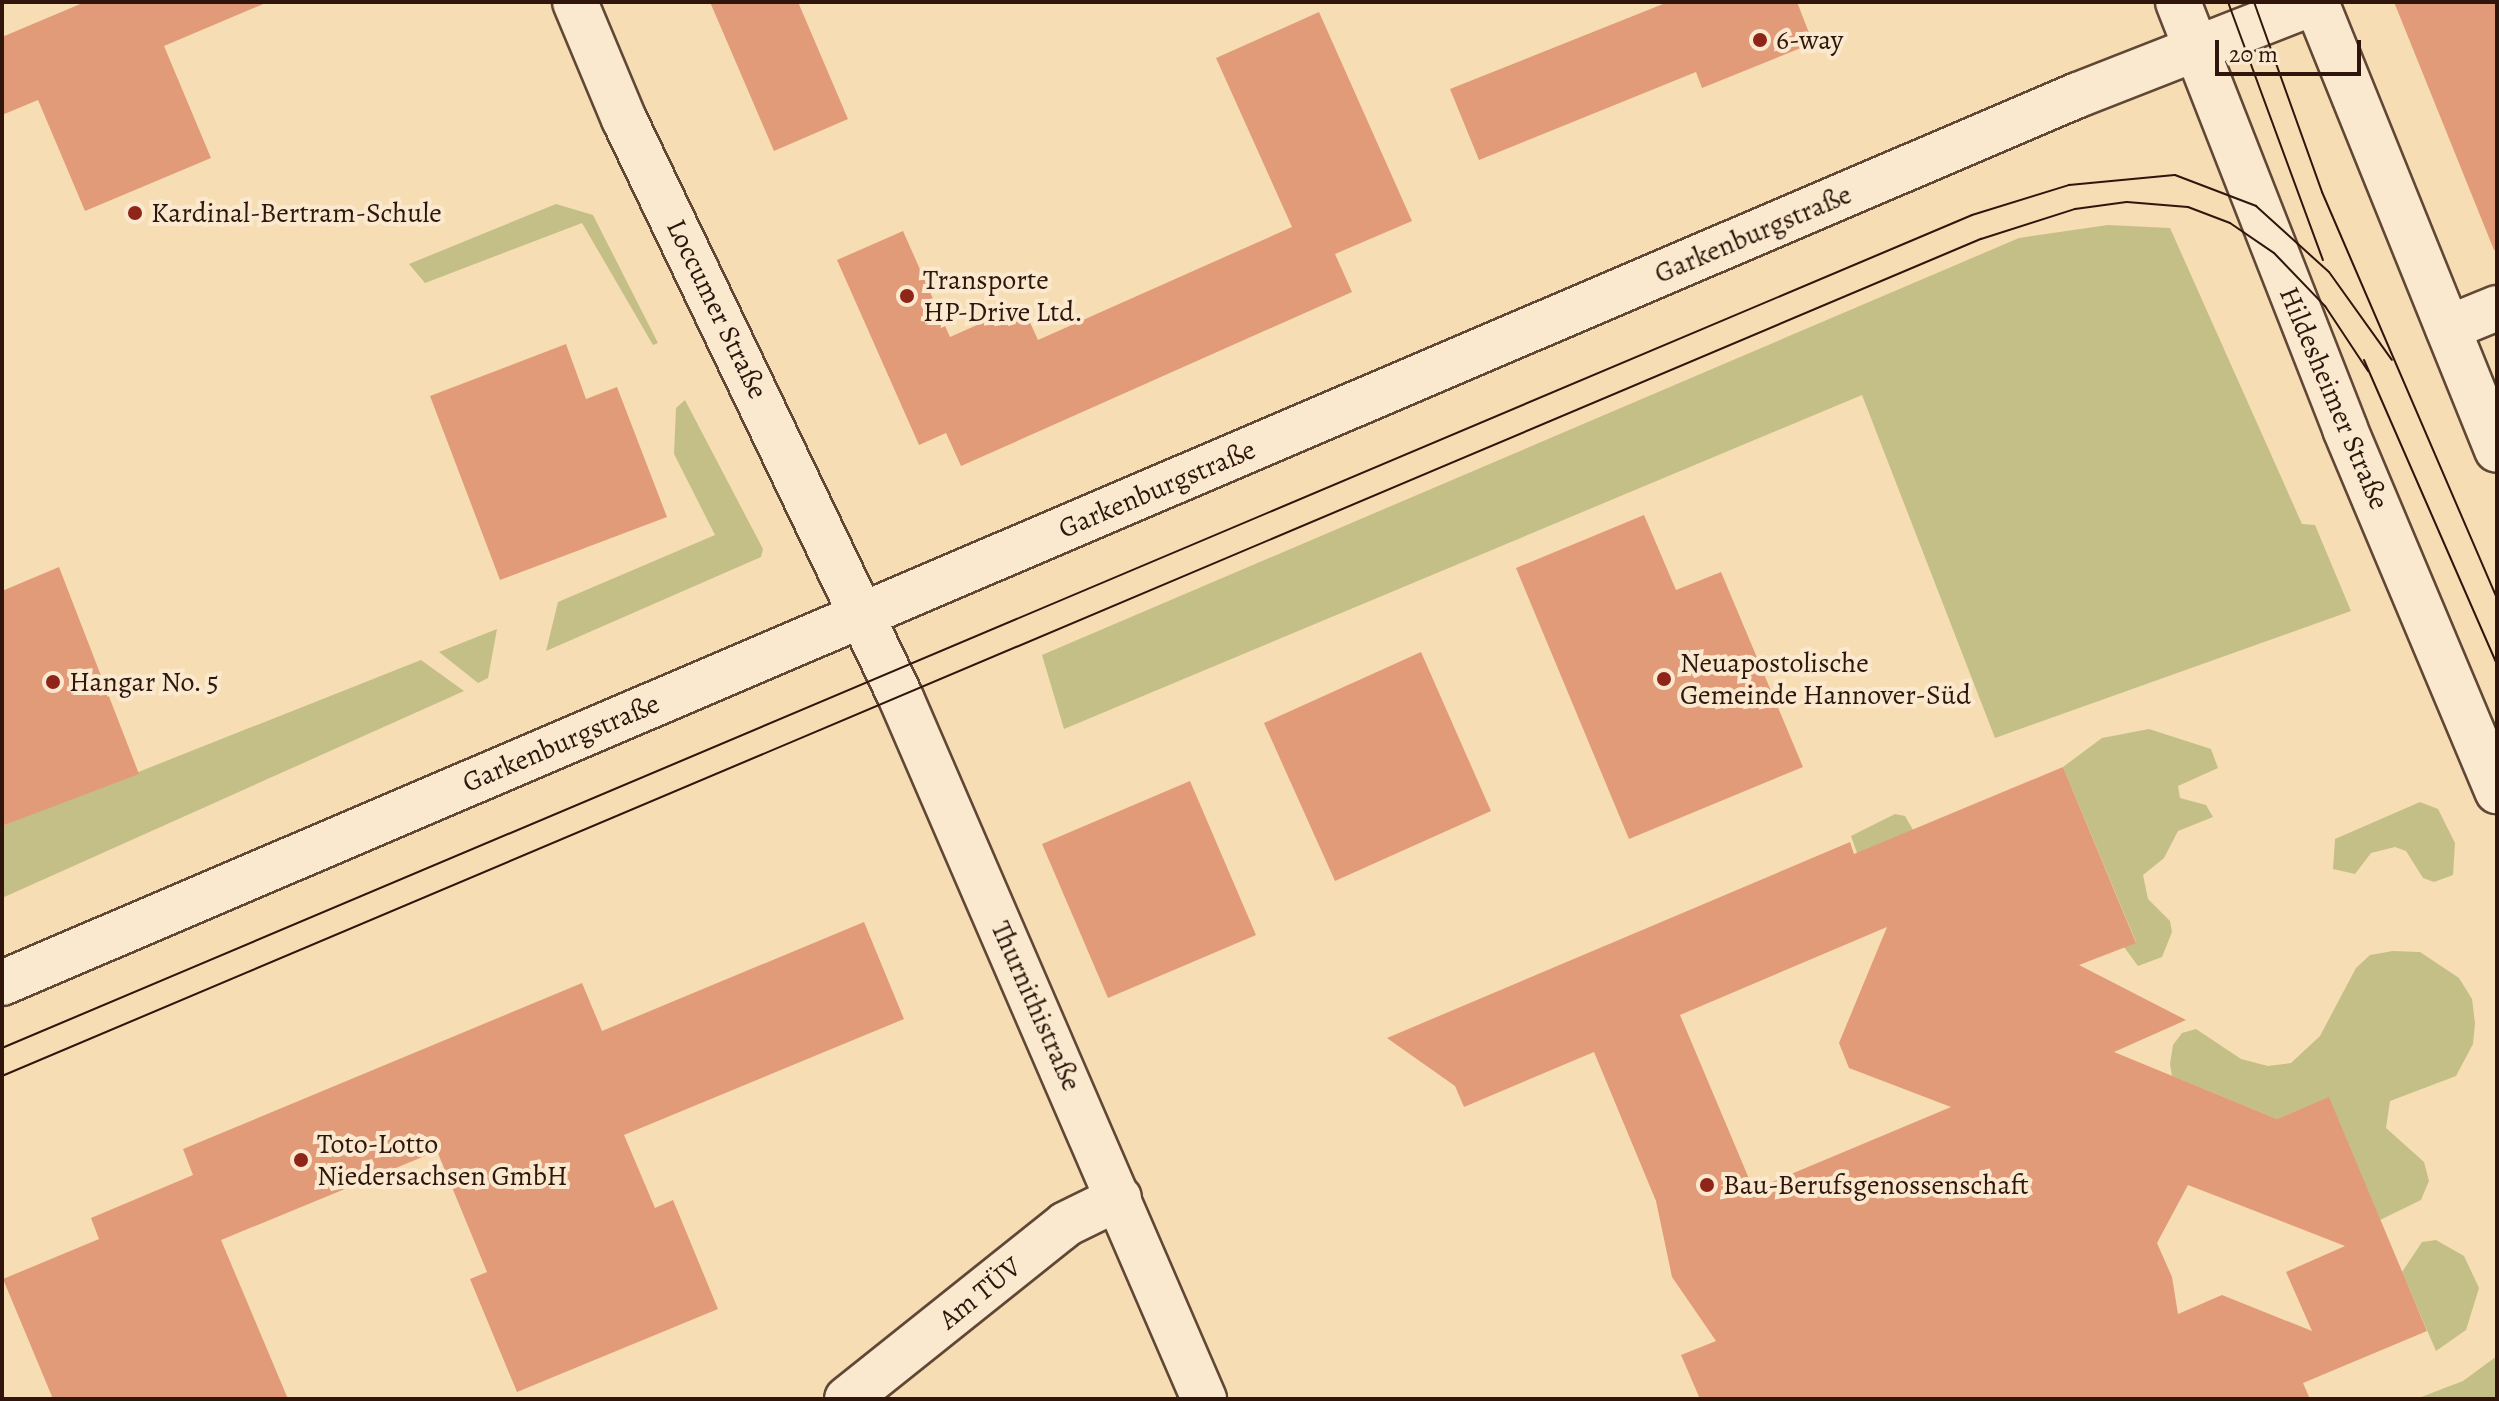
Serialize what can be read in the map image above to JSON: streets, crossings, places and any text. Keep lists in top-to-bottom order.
{
  "streets": {
    "main road": [
      "Garkenburgstraße",
      "Loccumer Straße",
      "Hildesheimer Straße",
      "Thurnithistraße",
      "Am TÜV"
    ]
  },
  "crossings": [
    ["Garkenburgstraße", "Loccumer Straße"],
    ["Garkenburgstraße", "Hildesheimer Straße"],
    ["Garkenburgstraße", "Thurnithistraße"],
    ["Loccumer Straße", "Thurnithistraße"],
    ["Thurnithistraße", "Am TÜV"]
  ],
  "places": [
    "6-way",
    "Kardinal-Bertram-Schule",
    "Transporte HP-Drive Ltd.",
    "Neuapostolische Gemeinde Hannover-Süd",
    "Hangar No. 5",
    "Toto-Lotto Niedersachsen GmbH",
    "Bau-Berufsgenossenschaft"
  ],
  "scale_bar": "20 m"
}
